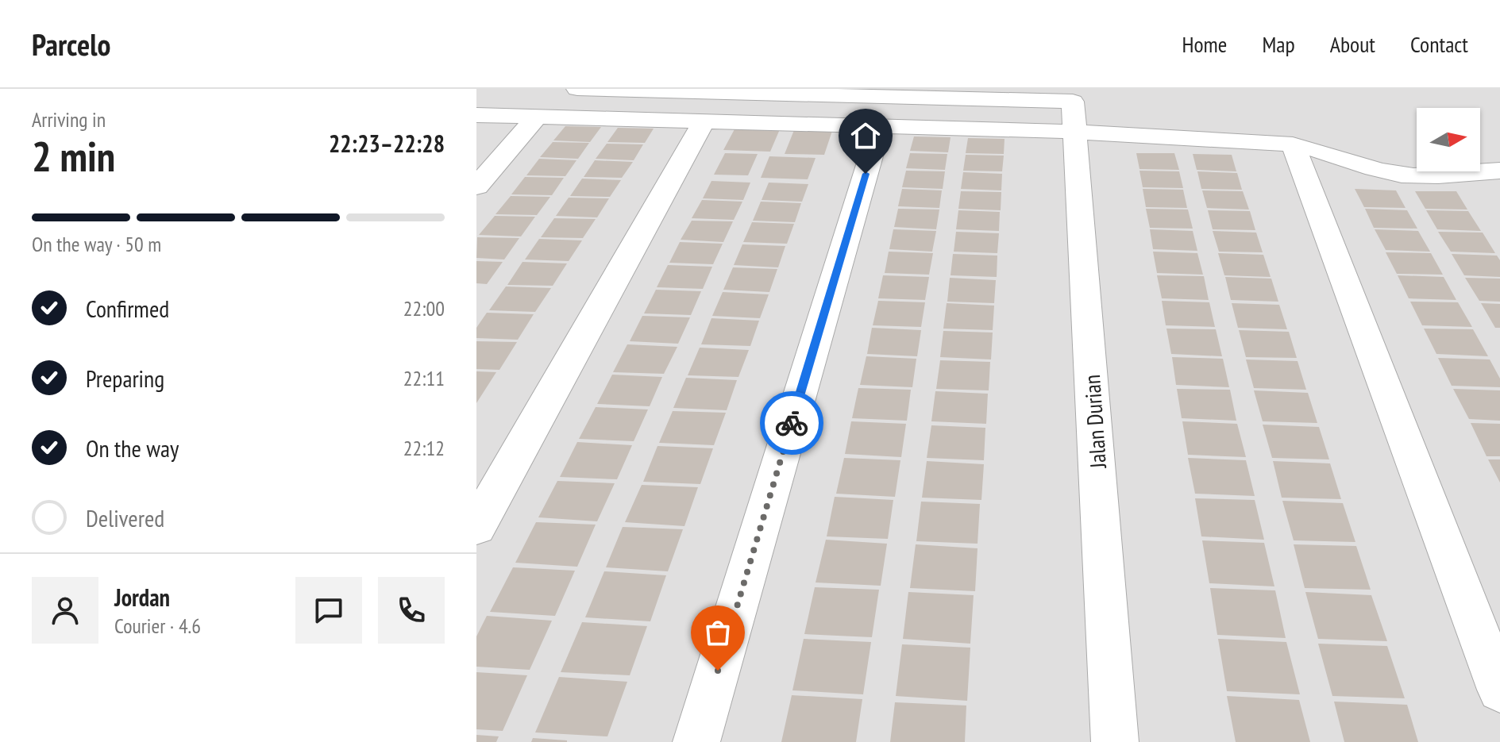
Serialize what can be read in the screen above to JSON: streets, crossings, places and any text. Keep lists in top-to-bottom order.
{
  "streets": {
    "street": ["Jalan Durian"]
  },
  "north": "right",
  "page": {
    "header": "Parcelo",
    "nav": [
      "Home",
      "Map",
      "About",
      "Contact"
    ],
    "heading": ["2 min", "Arriving in", "22:23–22:28"],
    "panel": ["Jordan", "Courier · 4.6"],
    "bar": "On the way · 50 m",
    "list": [
      ["Confirmed", "22:00"],
      ["Preparing", "22:11"],
      ["On the way", "22:12"],
      "Delivered"
    ]
  }
}
